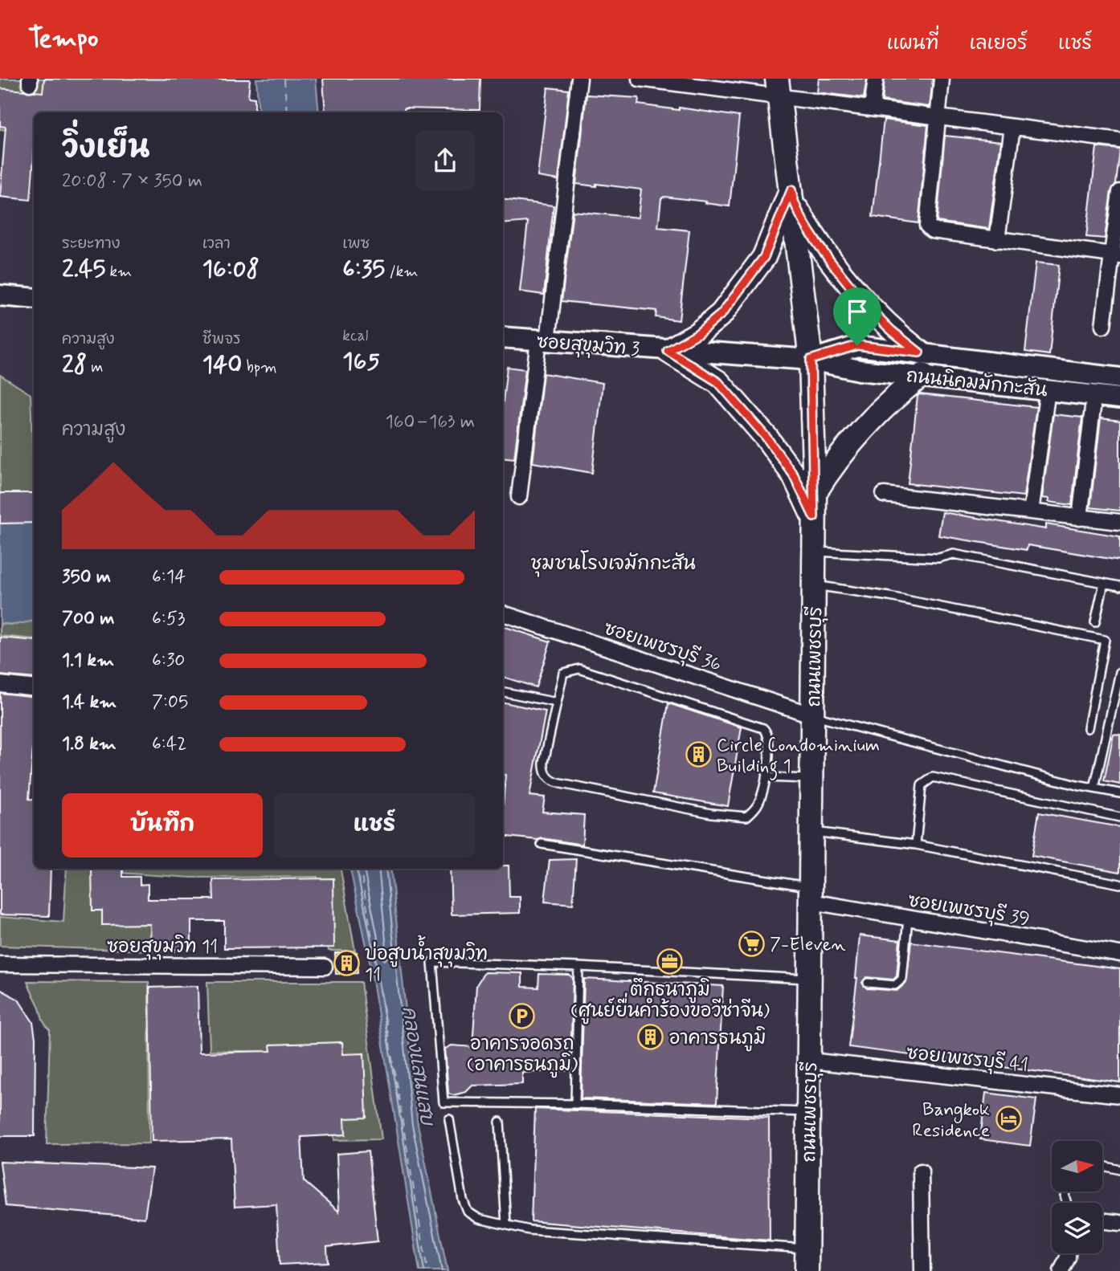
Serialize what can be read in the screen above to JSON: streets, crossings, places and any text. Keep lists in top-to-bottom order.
{
  "streets": {
    "main road": ["ถนนเพชรบุรี"],
    "street": [
      "ซอยสุขุมวิท 3",
      "ถนนนิคมมักกะสัน",
      "ซอยเพชรบุรี 36",
      "ซอยเพชรบุรี 39",
      "ซอยสุขุมวิท 11",
      "ซอยเพชรบุรี 41"
    ]
  },
  "crossings": [
    ["ซอยสุขุมวิท 3", "ถนนนิคมมักกะสัน"],
    ["ซอยสุขุมวิท 3", "ถนนเพชรบุรี"],
    ["ถนนนิคมมักกะสัน", "ถนนเพชรบุรี"],
    ["ซอยเพชรบุรี 36", "ถนนเพชรบุรี"],
    ["ถนนเพชรบุรี", "ซอยเพชรบุรี 39"],
    ["ถนนเพชรบุรี", "ซอยเพชรบุรี 41"]
  ],
  "districts": ["ชุมชนโรงเจมักกะสัน"],
  "water": ["คลองแสนแสบ"],
  "places": {
    "building": ["Circle Condominium Building 1", "บ่อสูบน้ำสุขุมวิท 11", "อาคารธนภูมิ"],
    "supermarket": ["7-Eleven"],
    "office": ["ตึกธนาภูมิ (ศูนย์ยื่นคำร้องขอวีซ่าจีน)"],
    "parking": ["อาคารจอดรถ (อาคารธนภูมิ)"],
    "hotel": ["Bangkok Residence"]
  },
  "north": "right",
  "page": {
    "header": "Tempo",
    "nav": ["แผนที่", "เลเยอร์", "แชร์"],
    "heading": ["วิ่งเย็น", "20:08 · 7 × 350 m"],
    "stats": [
      ["ระยะทาง", "2.45 km"],
      ["เวลา", "16:08"],
      ["เพซ", "6:35 /km"],
      ["ความสูง", "28 m"],
      ["ชีพจร", "140 bpm"],
      ["kcal", "165"]
    ],
    "chart": ["ความสูง", "160–163 m"],
    "list": [
      {
        "name": "350 m",
        "note": "6:14"
      },
      {
        "name": "700 m",
        "note": "6:53"
      },
      {
        "name": "1.1 km",
        "note": "6:30"
      },
      {
        "name": "1.4 km",
        "note": "7:05"
      },
      {
        "name": "1.8 km",
        "note": "6:42"
      }
    ],
    "buttons": ["บันทึก", "แชร์"]
  }
}
